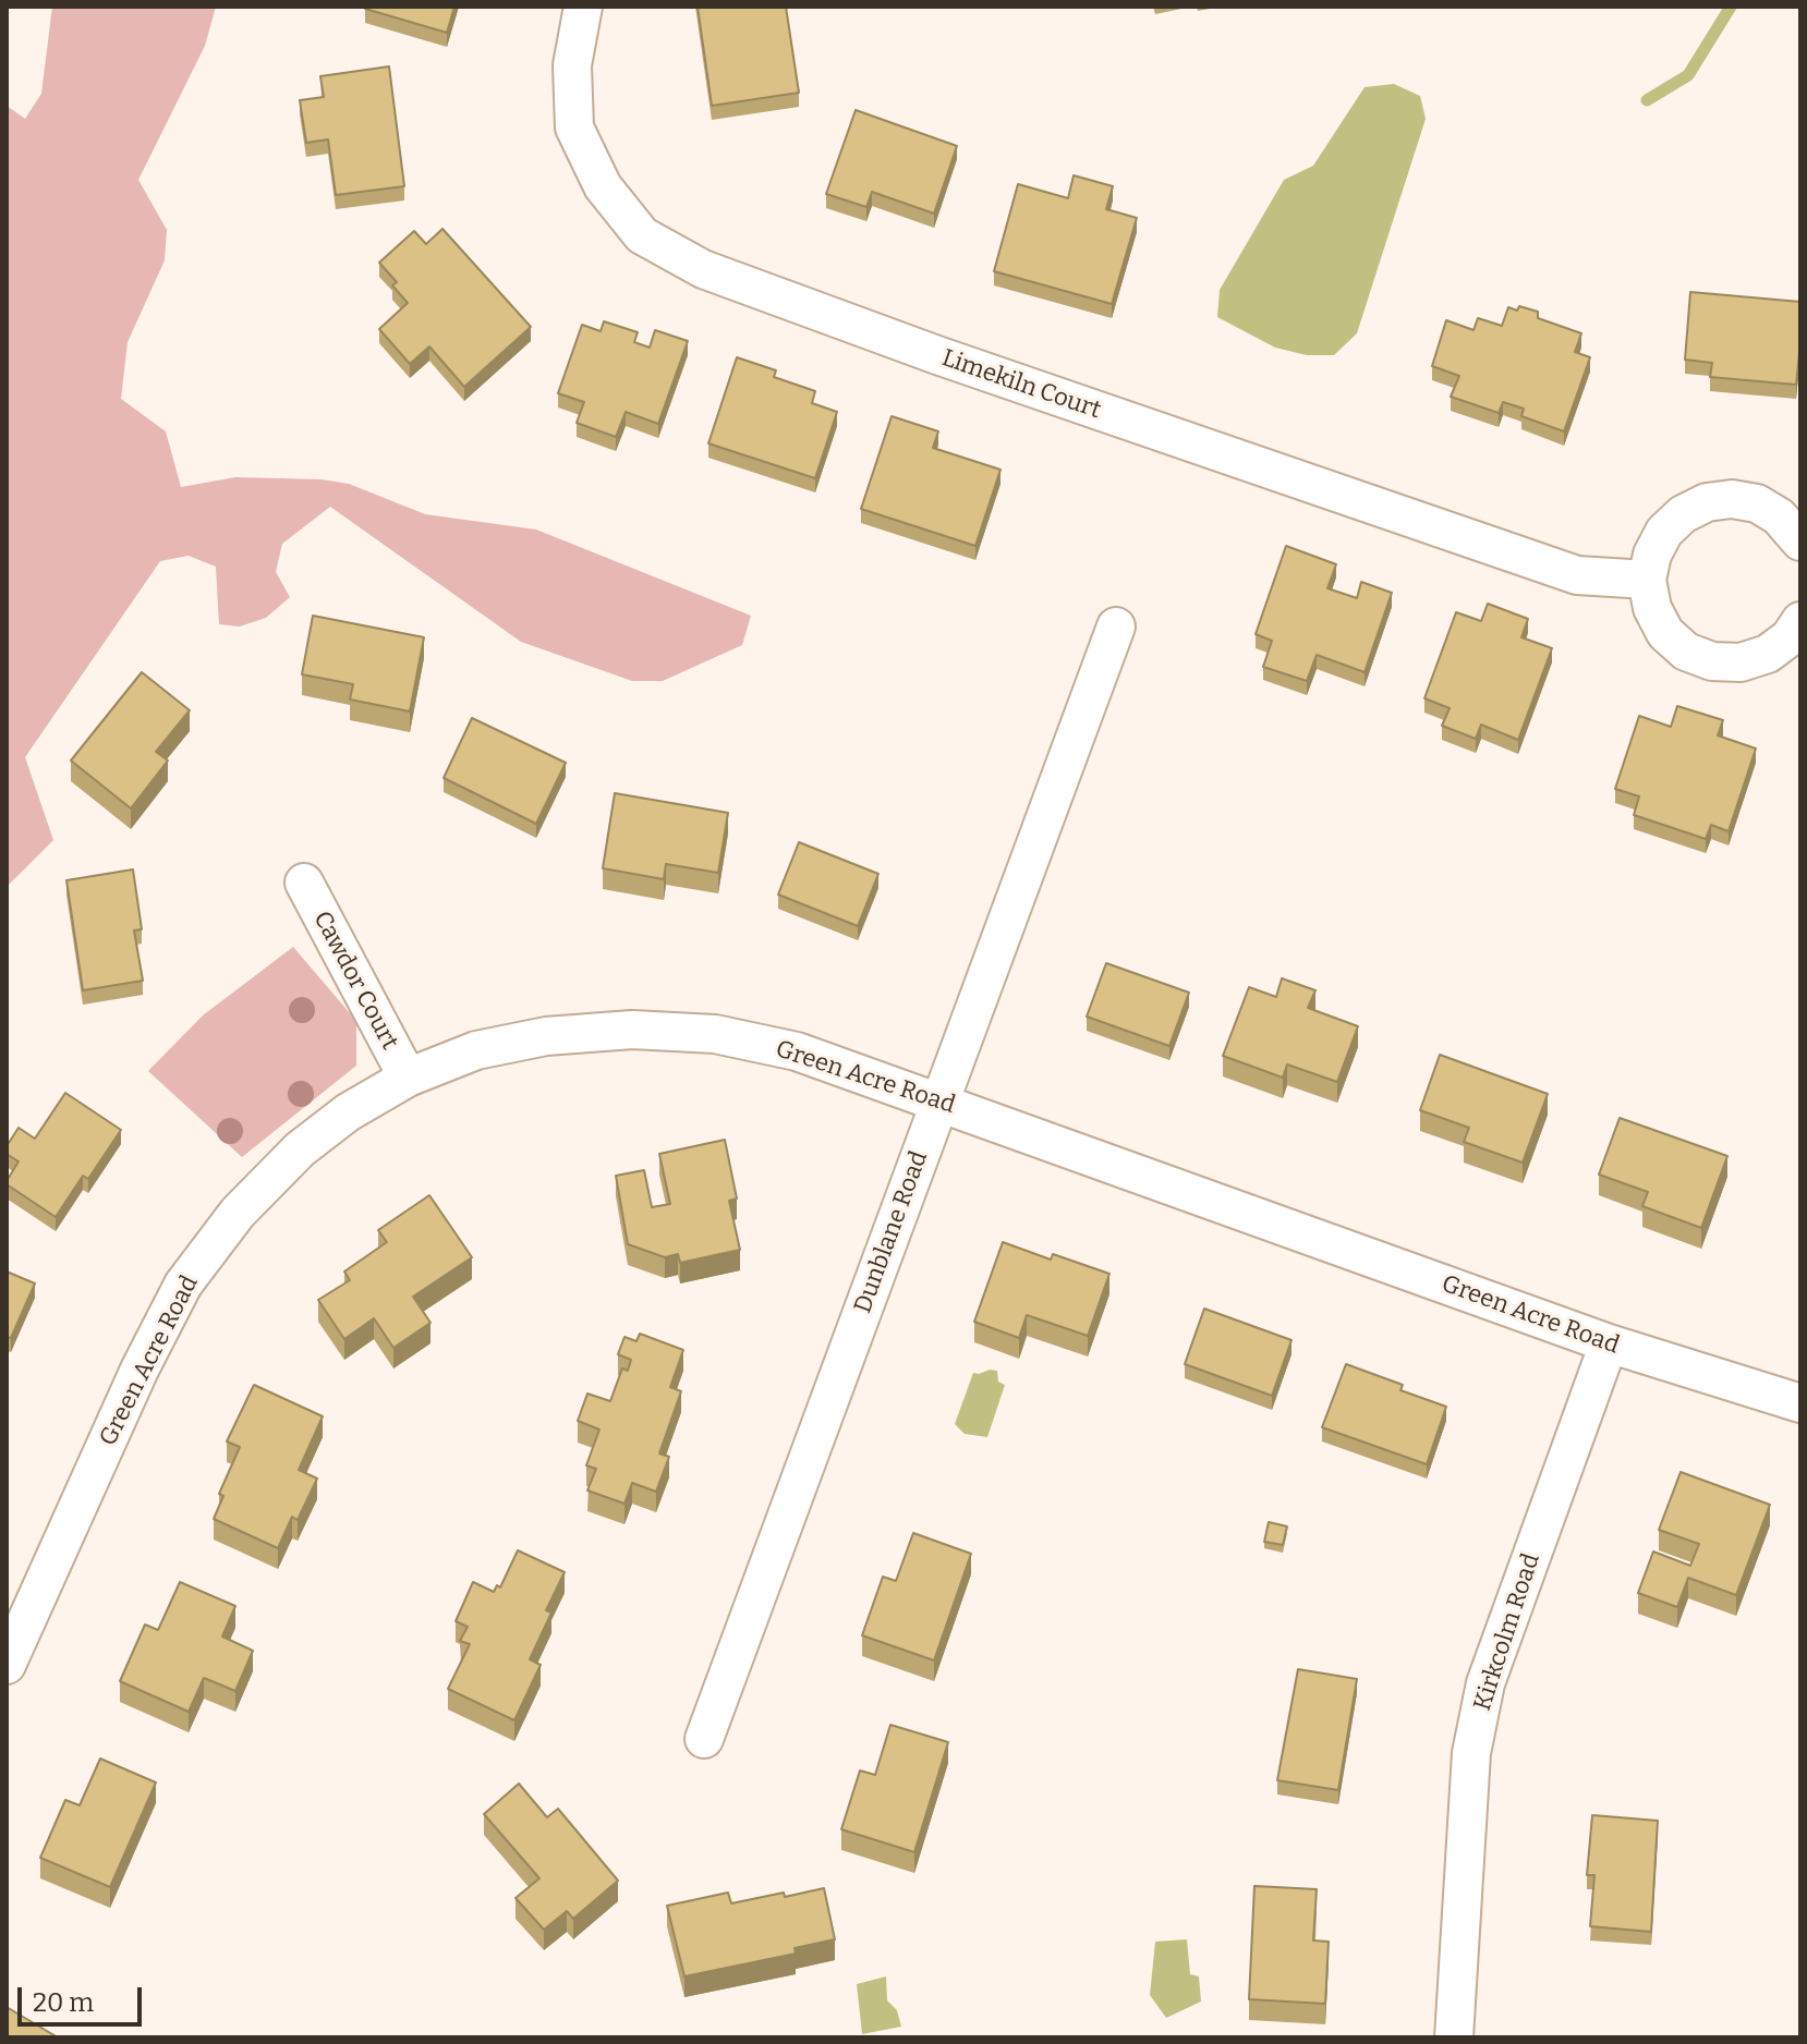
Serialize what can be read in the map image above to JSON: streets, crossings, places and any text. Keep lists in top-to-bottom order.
{
  "streets": {
    "street": [
      "Limekiln Court",
      "Cawdor Court",
      "Green Acre Road",
      "Dunblane Road",
      "Kirkcolm Road"
    ]
  },
  "crossings": [
    ["Cawdor Court", "Green Acre Road"],
    ["Green Acre Road", "Dunblane Road"],
    ["Green Acre Road", "Kirkcolm Road"]
  ],
  "scale_bar": "20 m"
}
